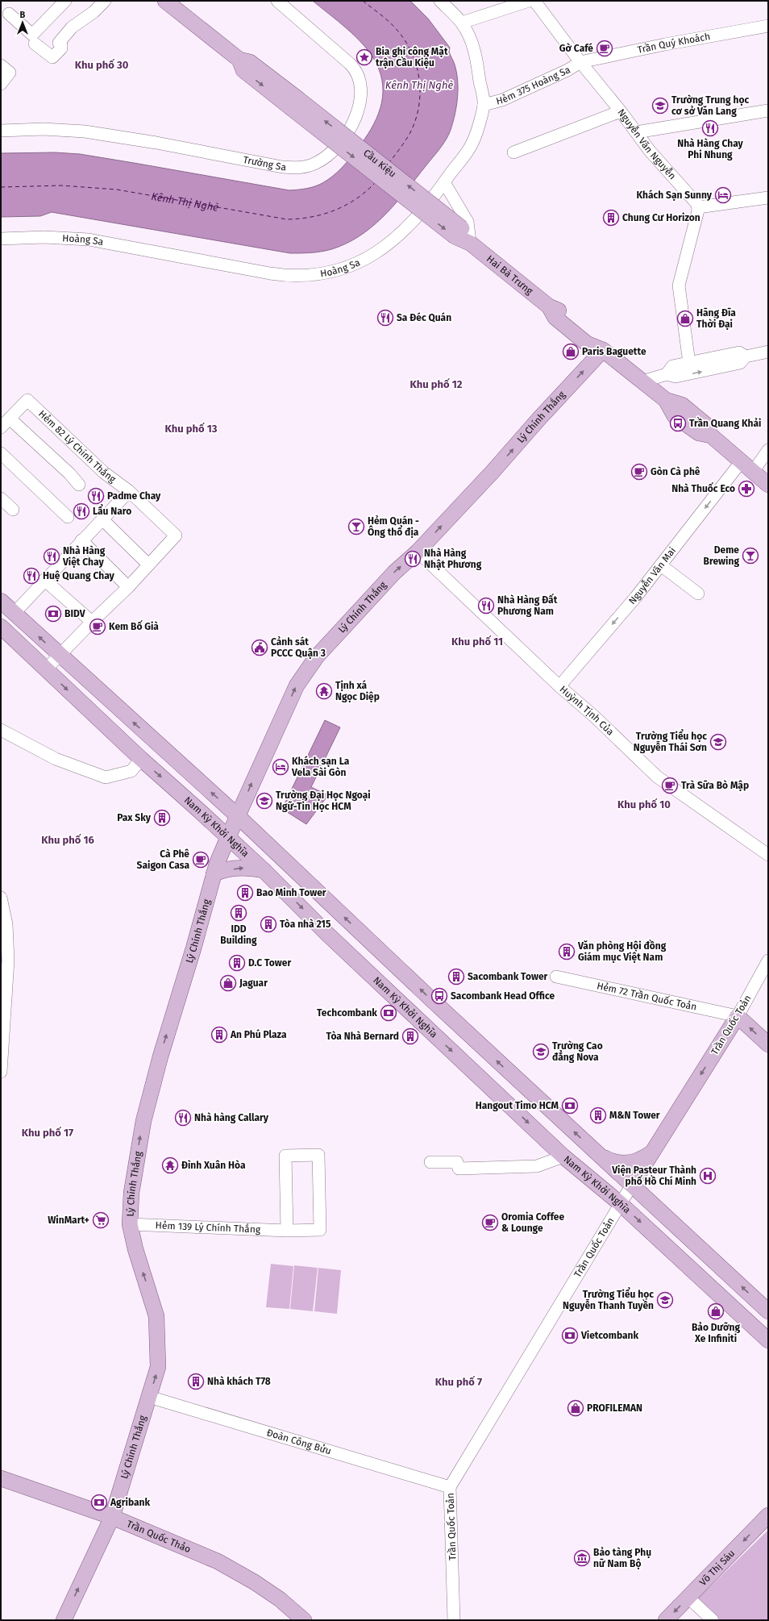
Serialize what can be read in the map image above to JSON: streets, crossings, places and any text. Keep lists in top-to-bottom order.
{
  "streets": {
    "main road": [
      "Cầu Kiệu",
      "Hai Bà Trưng",
      "Lý Chính Thắng",
      "Nam Kỳ Khởi Nghĩa",
      "Trần Quốc Toản",
      "Trần Quốc Thảo",
      "Võ Thị Sáu"
    ],
    "street": [
      "Trần Quý Khoách",
      "Hẻm 375 Hoàng Sa",
      "Nguyễn Văn Nguyễn",
      "Trường Sa",
      "Hoàng Sa",
      "Hẻm 82 Lý Chính Thắng",
      "Nguyễn Văn Mai",
      "Huỳnh Tịnh Của",
      "Hẻm 72 Trần Quốc Toản",
      "Hẻm 139 Lý Chính Thắng",
      "Đoàn Công Bửu"
    ]
  },
  "crossings": [
    ["Trần Quý Khoách", "Hẻm 375 Hoàng Sa"],
    ["Trần Quý Khoách", "Nguyễn Văn Nguyễn"],
    ["Hẻm 375 Hoàng Sa", "Nguyễn Văn Nguyễn"],
    ["Hẻm 375 Hoàng Sa", "Hoàng Sa"],
    ["Cầu Kiệu", "Hai Bà Trưng"],
    ["Hai Bà Trưng", "Lý Chính Thắng"],
    ["Hai Bà Trưng", "Nguyễn Văn Mai"],
    ["Lý Chính Thắng", "Huỳnh Tịnh Của"],
    ["Lý Chính Thắng", "Nam Kỳ Khởi Nghĩa"],
    ["Lý Chính Thắng", "Hẻm 139 Lý Chính Thắng"],
    ["Lý Chính Thắng", "Đoàn Công Bửu"],
    ["Lý Chính Thắng", "Trần Quốc Thảo"],
    ["Nguyễn Văn Mai", "Huỳnh Tịnh Của"],
    ["Nam Kỳ Khởi Nghĩa", "Trần Quốc Toản"],
    ["Hẻm 72 Trần Quốc Toản", "Trần Quốc Toản"],
    ["Trần Quốc Toản", "Đoàn Công Bửu"]
  ],
  "one_way": ["Lý Chính Thắng", "Nguyễn Văn Mai", "Võ Thị Sáu"],
  "districts": [
    "Khu phố 30",
    "Khu phố 12",
    "Khu phố 13",
    "Khu phố 11",
    "Khu phố 10",
    "Khu phố 16",
    "Khu phố 17",
    "Khu phố 7"
  ],
  "water": ["Kênh Thị Nghè"],
  "places": {
    "cafe": [
      "Gờ Café",
      "Gòn Cà phê",
      "Kem Bố Già",
      "Trà Sữa Bò Mập",
      "Cà Phê Saigon Casa",
      "Oromia Coffee & Lounge"
    ],
    "place": ["Bia ghi công Mặt trận Cầu Kiệu"],
    "school or university": [
      "Trường Trung học cơ sở Văn Lang",
      "Trường Tiểu học Nguyễn Thái Sơn",
      "Trường Đại Học Ngoại Ngữ-Tin Học HCM",
      "Trường Cao đẳng Nova",
      "Trường Tiểu học Nguyễn Thanh Tuyền"
    ],
    "restaurant": [
      "Nhà Hàng Chay Phi Nhung",
      "Sa Đéc Quán",
      "Padme Chay",
      "Lẩu Naro",
      "Nhà Hàng Việt Chay",
      "Nhà Hàng Nhật Phương",
      "Huệ Quang Chay",
      "Nhà Hàng Đất Phương Nam",
      "Nhà hàng Callary"
    ],
    "hotel": ["Khách Sạn Sunny", "Khách sạn La Vela Sài Gòn"],
    "building": [
      "Chung Cư Horizon",
      "Pax Sky",
      "Bao Minh Tower",
      "IDD Building",
      "Tòa nhà 215",
      "Văn phòng Hội đồng Giám mục Việt Nam",
      "D.C Tower",
      "Sacombank Tower",
      "An Phú Plaza",
      "Tòa Nhà Bernard",
      "M&N Tower",
      "Nhà khách T78"
    ],
    "shop": [
      "Hãng Đĩa Thời Đại",
      "Paris Baguette",
      "Jaguar",
      "Bảo Dưỡng Xe Infiniti",
      "PROFILEMAN"
    ],
    "bus stop": ["Trần Quang Khải", "Sacombank Head Office"],
    "pharmacy": ["Nhà Thuốc Eco"],
    "bar": ["Hẻm Quán - Ông thổ địa", "Deme Brewing"],
    "bank": [
      "BIDV",
      "Techcombank",
      "Hangout Timo HCM",
      "Vietcombank",
      "Agribank"
    ],
    "public building": ["Cảnh sát PCCC Quận 3"],
    "temple": ["Tịnh xá Ngọc Diệp", "Đình Xuân Hòa"],
    "hospital": ["Viện Pasteur Thành phố Hồ Chí Minh"],
    "supermarket": ["WinMart+"],
    "museum": ["Bảo tàng Phụ nữ Nam Bộ"]
  },
  "north": "top"
}
